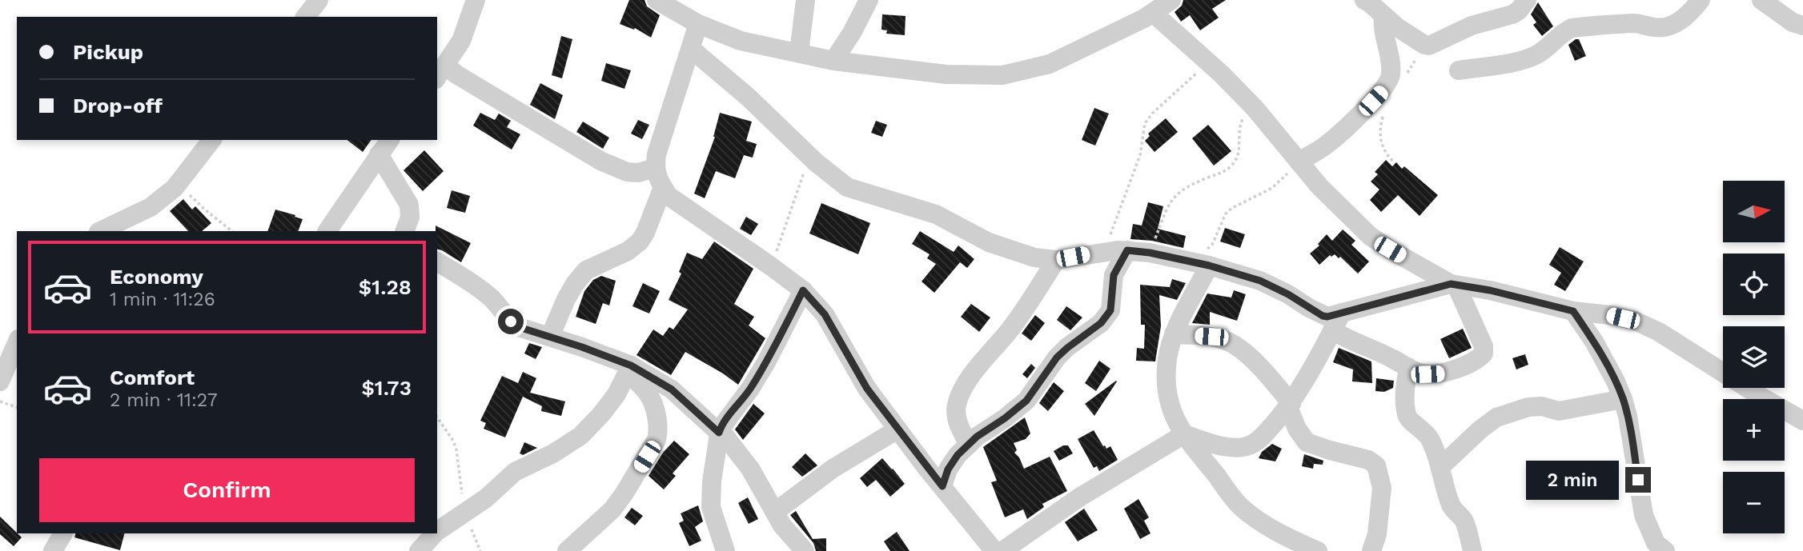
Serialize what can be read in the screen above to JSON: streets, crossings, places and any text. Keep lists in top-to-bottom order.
{
  "north": "right",
  "page": {
    "banner": ["Pickup", "Drop-off"],
    "map_buttons": ["+", "−"],
    "list": [
      {
        "name": "Economy",
        "note": "1 min · 11:26",
        "value": "$1.28"
      },
      {
        "name": "Comfort",
        "note": "2 min · 11:27",
        "value": "$1.73"
      }
    ],
    "buttons": "Confirm",
    "bubble": "2 min"
  }
}
